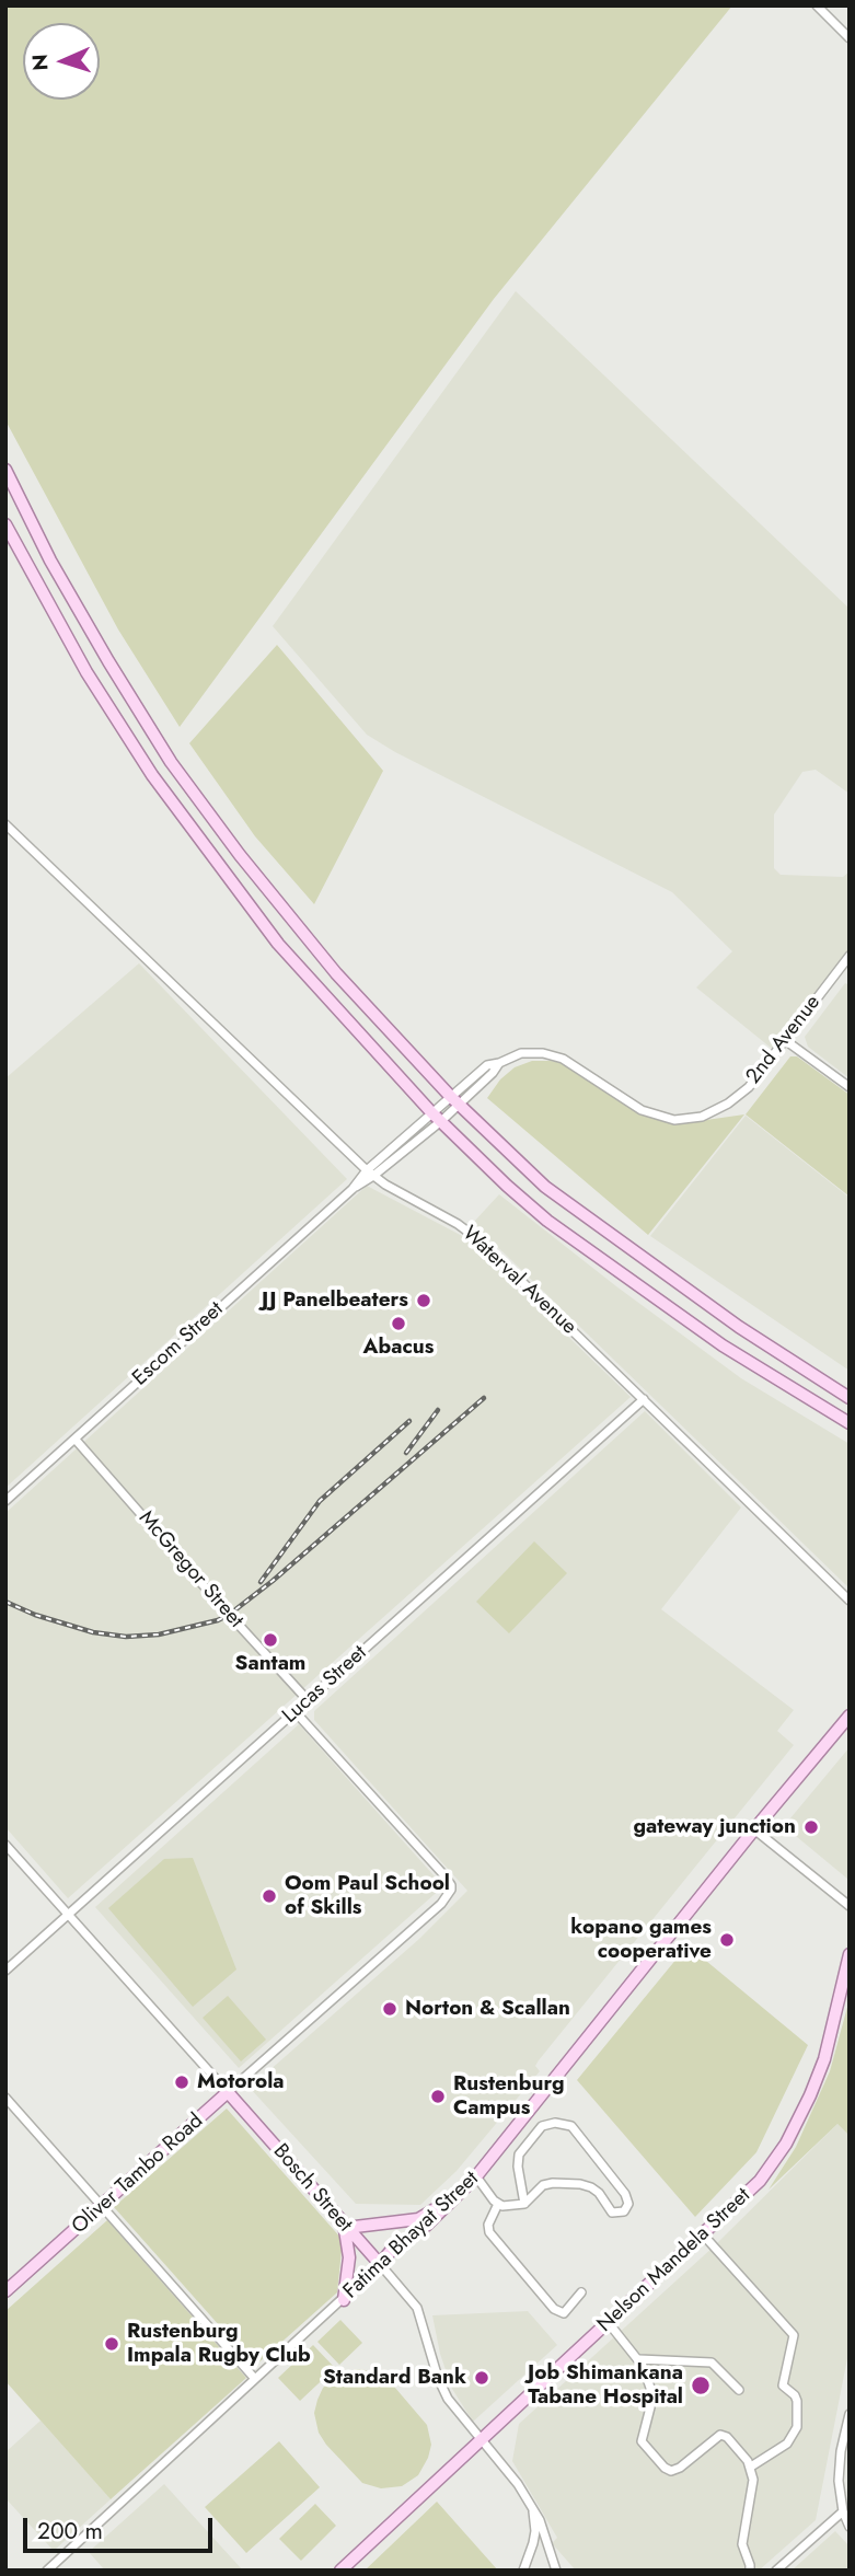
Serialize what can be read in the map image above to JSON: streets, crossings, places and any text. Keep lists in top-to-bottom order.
{
  "streets": {
    "main road": [
      "Oliver Tambo Road",
      "Bosch Street",
      "Fatima Bhayat Street",
      "Nelson Mandela Street"
    ],
    "street": [
      "2nd Avenue",
      "Waterval Avenue",
      "Escom Street",
      "McGregor Street",
      "Lucas Street"
    ]
  },
  "crossings": [
    ["2nd Avenue", "Escom Street"],
    ["Waterval Avenue", "Escom Street"],
    ["Waterval Avenue", "Lucas Street"],
    ["Escom Street", "McGregor Street"],
    ["McGregor Street", "Lucas Street"],
    ["Lucas Street", "Oliver Tambo Road"],
    ["Lucas Street", "Bosch Street"],
    ["Oliver Tambo Road", "Bosch Street"],
    ["Bosch Street", "Fatima Bhayat Street"],
    ["Bosch Street", "Nelson Mandela Street"]
  ],
  "places": [
    "JJ Panelbeaters",
    "Abacus",
    "Santam",
    "gateway junction",
    "Oom Paul School of Skills",
    "kopano games cooperative",
    "Norton & Scallan",
    "Motorola",
    "Rustenburg Campus",
    "Rustenburg Impala Rugby Club",
    "Standard Bank",
    "Job Shimankana Tabane Hospital"
  ],
  "scale_bar": "200 m",
  "north": "left"
}
